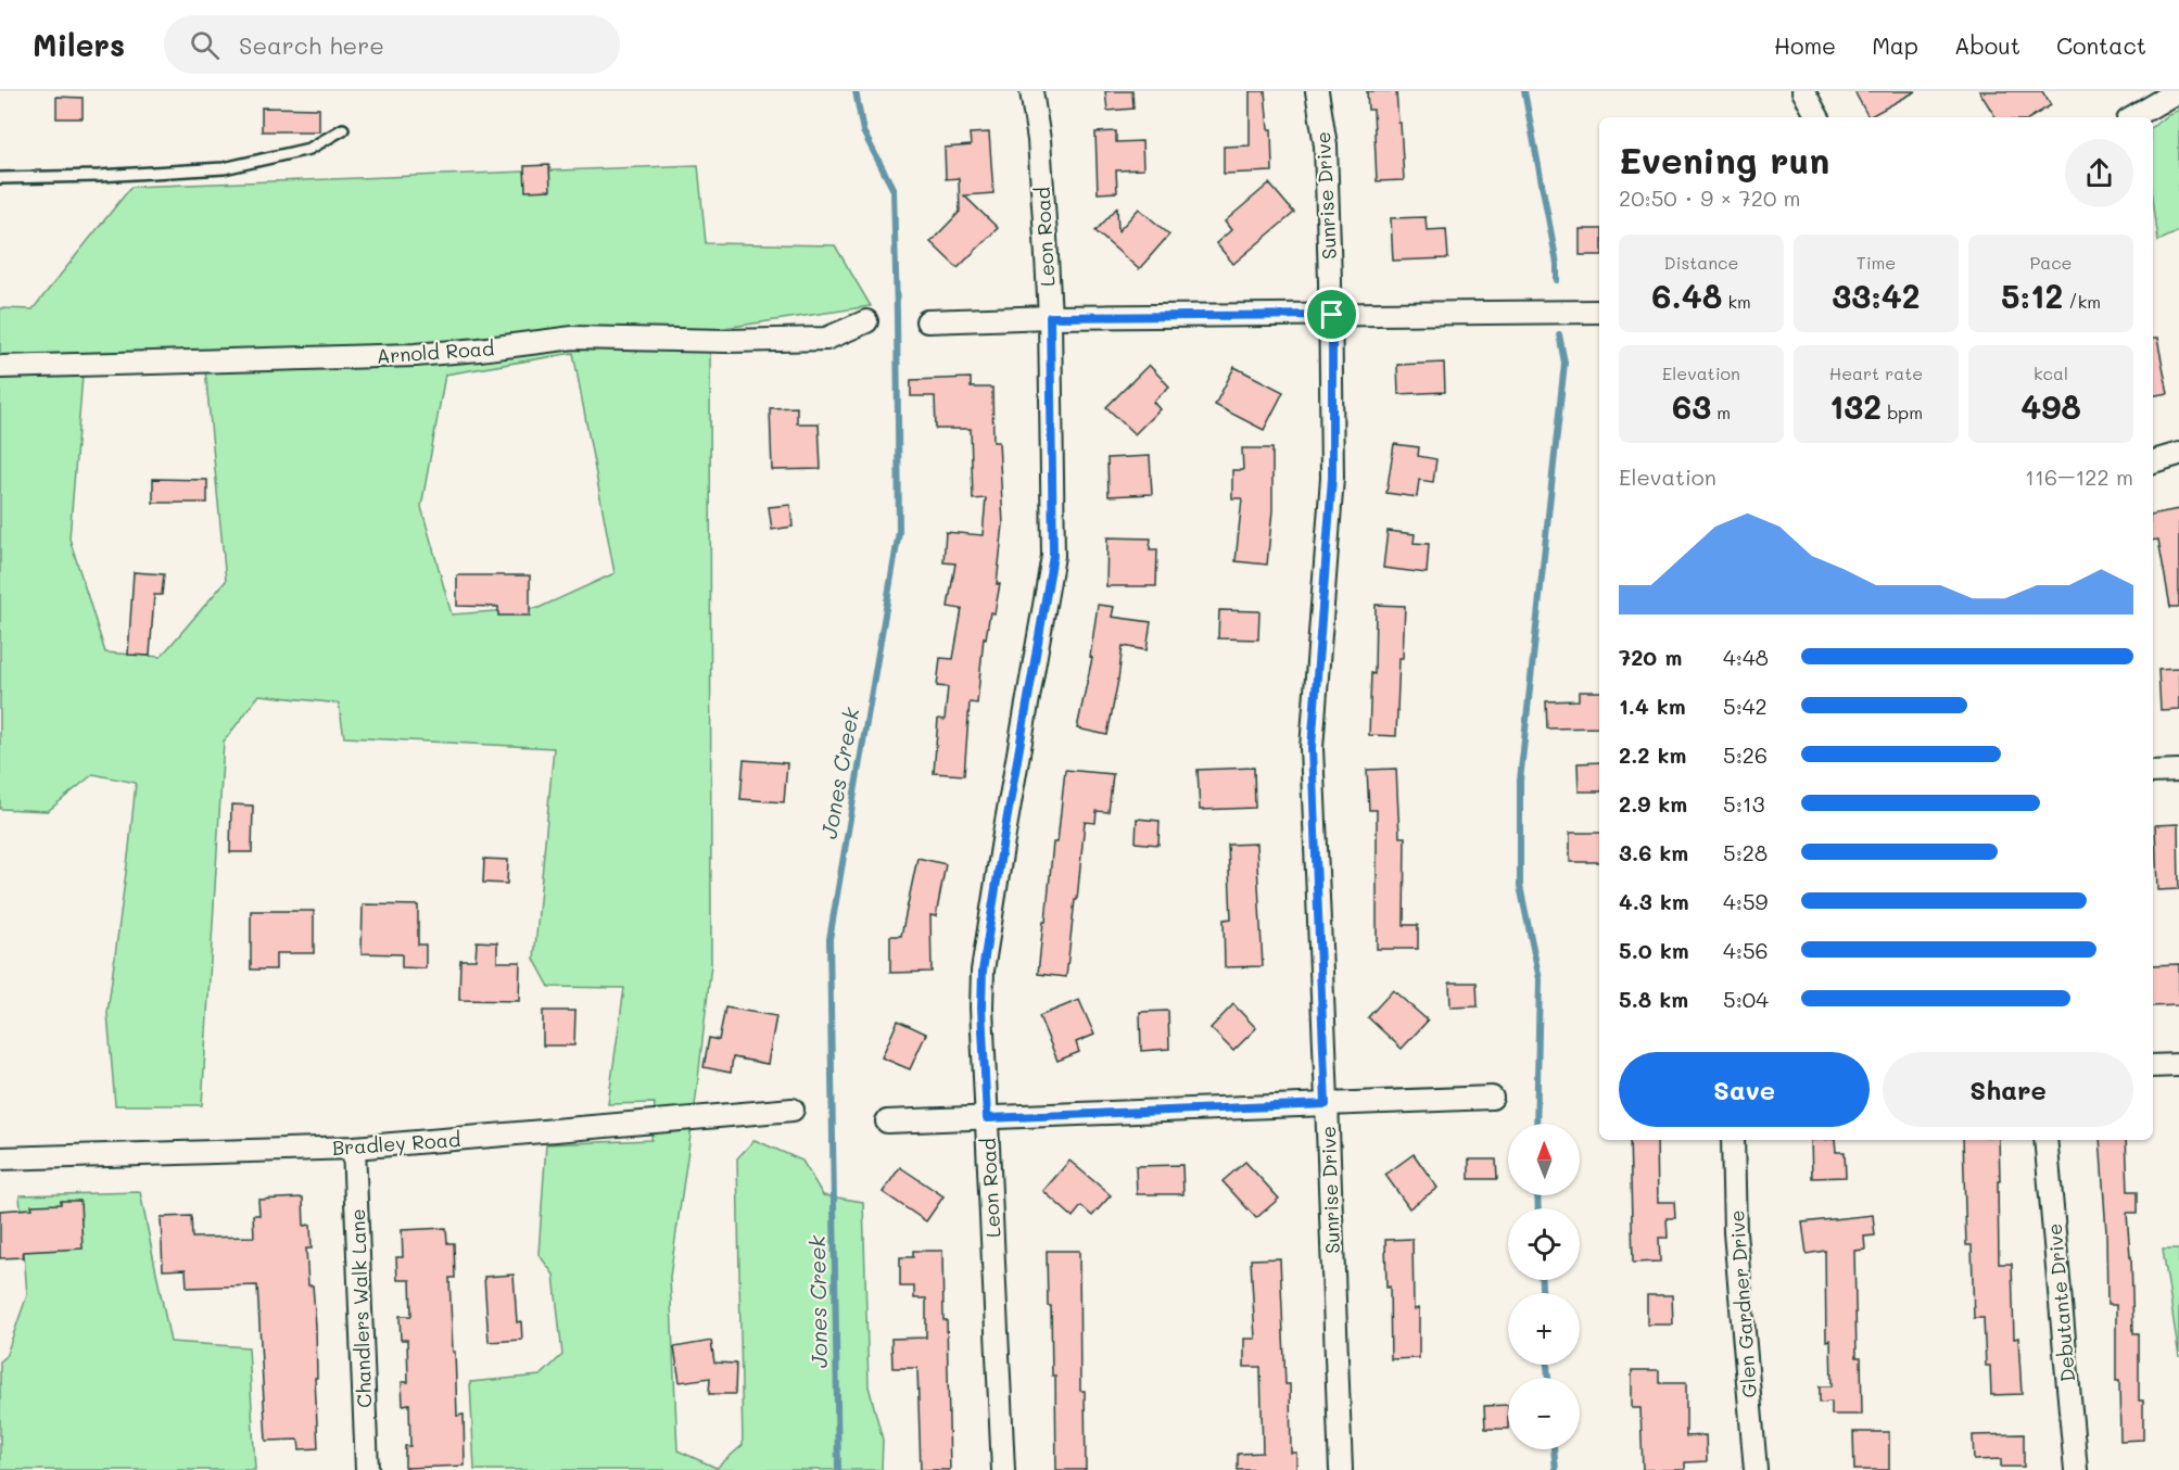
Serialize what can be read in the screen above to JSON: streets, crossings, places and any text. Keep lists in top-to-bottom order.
{
  "streets": {
    "street": [
      "Sunrise Drive",
      "Leon Road",
      "Arnold Road",
      "Bradley Road",
      "Debutante Drive",
      "Glen Gardner Drive",
      "Chandlers Walk Lane"
    ]
  },
  "crossings": [
    ["Bradley Road", "Chandlers Walk Lane"]
  ],
  "water": ["Jones Creek"],
  "north": "top",
  "page": {
    "header": "Milers",
    "search": "Search here",
    "nav": [
      "Home",
      "Map",
      "About",
      "Contact"
    ],
    "heading": ["Evening run", "20:50 · 9 × 720 m"],
    "stats": [
      ["Distance", "6.48 km"],
      ["Time", "33:42"],
      ["Pace", "5:12 /km"],
      ["Elevation", "63 m"],
      ["Heart rate", "132 bpm"],
      ["kcal", "498"]
    ],
    "chart": ["Elevation", "116–122 m"],
    "list": [
      {
        "name": "720 m",
        "note": "4:48"
      },
      {
        "name": "1.4 km",
        "note": "5:42"
      },
      {
        "name": "2.2 km",
        "note": "5:26"
      },
      {
        "name": "2.9 km",
        "note": "5:13"
      },
      {
        "name": "3.6 km",
        "note": "5:28"
      },
      {
        "name": "4.3 km",
        "note": "4:59"
      },
      {
        "name": "5.0 km",
        "note": "4:56"
      },
      {
        "name": "5.8 km",
        "note": "5:04"
      }
    ],
    "buttons": ["Save", "Share"],
    "map_buttons": ["+", "−"]
  }
}
